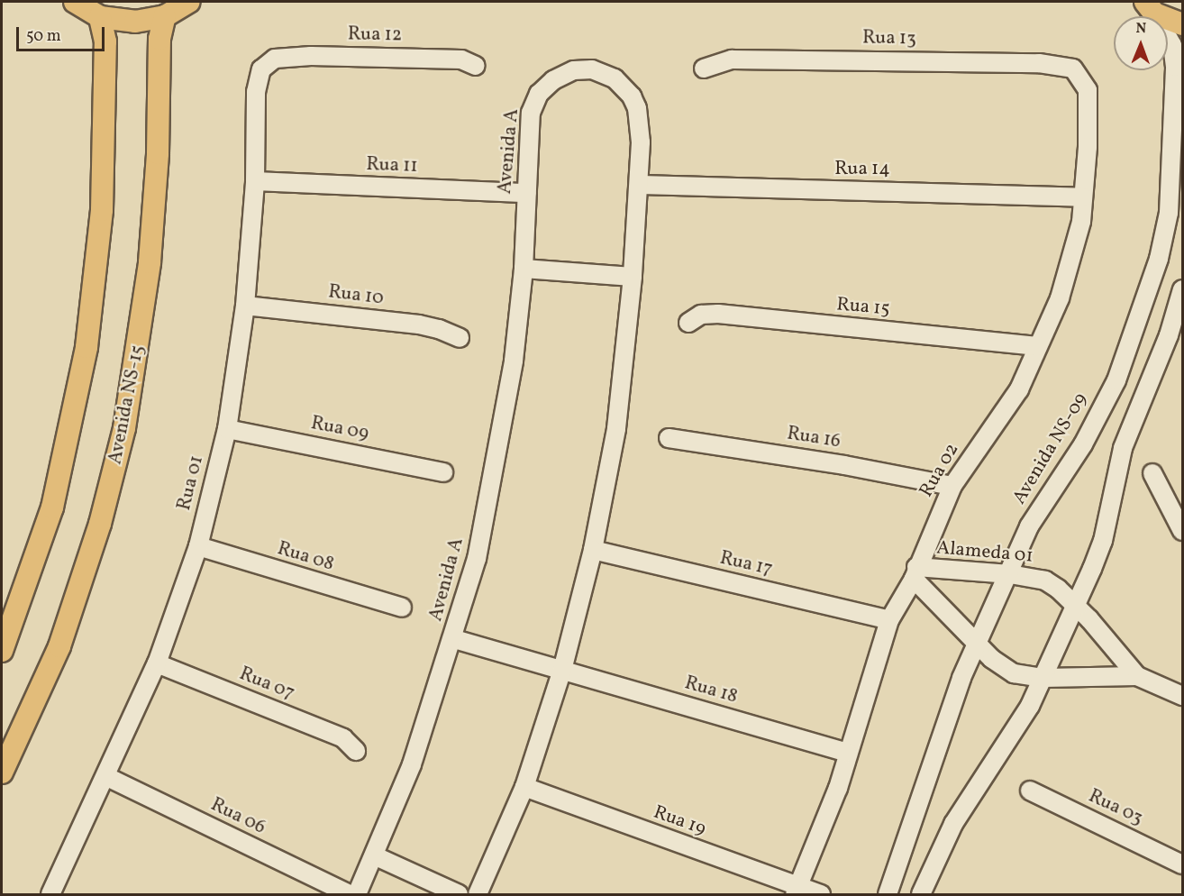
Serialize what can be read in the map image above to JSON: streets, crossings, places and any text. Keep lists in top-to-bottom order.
{
  "streets": {
    "main road": ["Avenida NS-15"],
    "street": [
      "Rua 12",
      "Rua 13",
      "Avenida A",
      "Rua 11",
      "Rua 14",
      "Rua 10",
      "Rua 15",
      "Rua 09",
      "Rua 16",
      "Avenida NS-09",
      "Rua 02",
      "Rua 01",
      "Alameda 01",
      "Rua 08",
      "Rua 17",
      "Rua 07",
      "Rua 18",
      "Rua 03",
      "Rua 06",
      "Rua 19"
    ]
  },
  "crossings": [
    ["Rua 12", "Rua 01"],
    ["Rua 13", "Rua 02"],
    ["Avenida A", "Rua 11"],
    ["Avenida A", "Rua 14"],
    ["Avenida A", "Rua 17"],
    ["Avenida A", "Rua 18"],
    ["Avenida A", "Rua 19"],
    ["Rua 11", "Rua 01"],
    ["Rua 14", "Rua 02"],
    ["Rua 10", "Rua 01"],
    ["Rua 15", "Rua 02"],
    ["Rua 09", "Rua 01"],
    ["Rua 16", "Rua 02"],
    ["Avenida NS-09", "Alameda 01"],
    ["Rua 02", "Alameda 01"],
    ["Rua 02", "Rua 17"],
    ["Rua 02", "Rua 18"],
    ["Rua 02", "Rua 19"],
    ["Rua 01", "Rua 08"],
    ["Rua 01", "Rua 07"],
    ["Rua 01", "Rua 06"]
  ],
  "scale_bar": "50 m",
  "north": "top"
}
